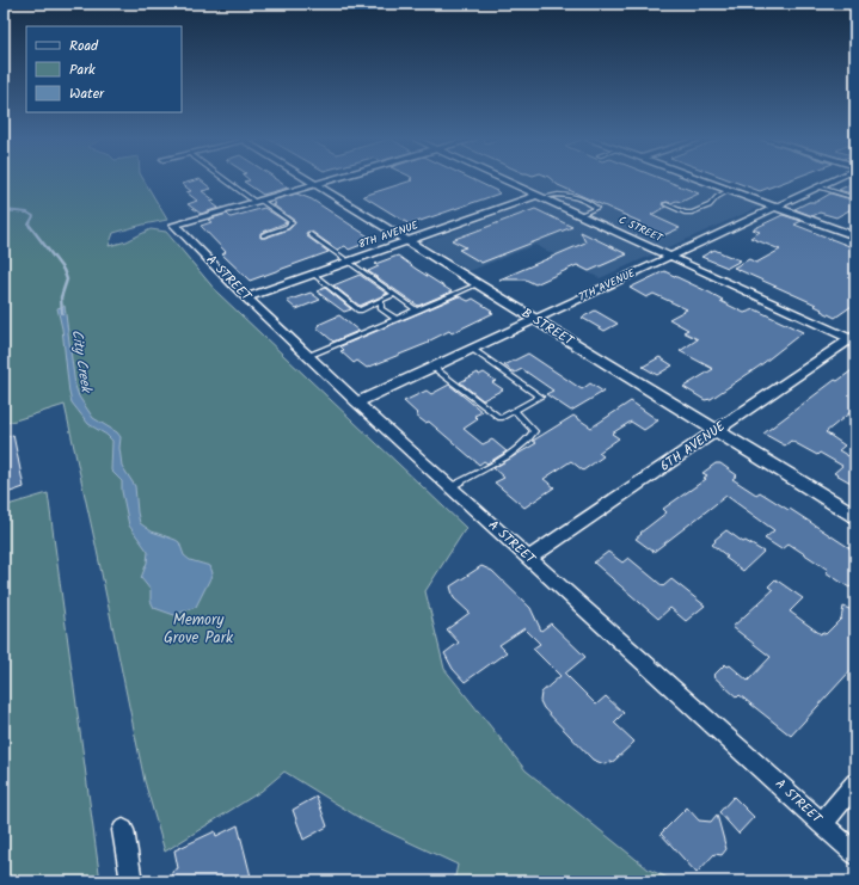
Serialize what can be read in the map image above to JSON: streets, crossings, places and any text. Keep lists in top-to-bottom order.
{
  "streets": {
    "street": [
      "C STREET",
      "8TH AVENUE",
      "A STREET",
      "7TH AVENUE",
      "B STREET",
      "6TH AVENUE"
    ]
  },
  "crossings": [
    ["C STREET", "8TH AVENUE"],
    ["C STREET", "7TH AVENUE"],
    ["C STREET", "6TH AVENUE"],
    ["8TH AVENUE", "A STREET"],
    ["8TH AVENUE", "B STREET"],
    ["A STREET", "7TH AVENUE"],
    ["A STREET", "6TH AVENUE"],
    ["7TH AVENUE", "B STREET"],
    ["B STREET", "6TH AVENUE"]
  ],
  "water": ["City Creek"],
  "parks": ["Memory Grove Park"],
  "legend": ["Road", "Park", "Water"]
}
